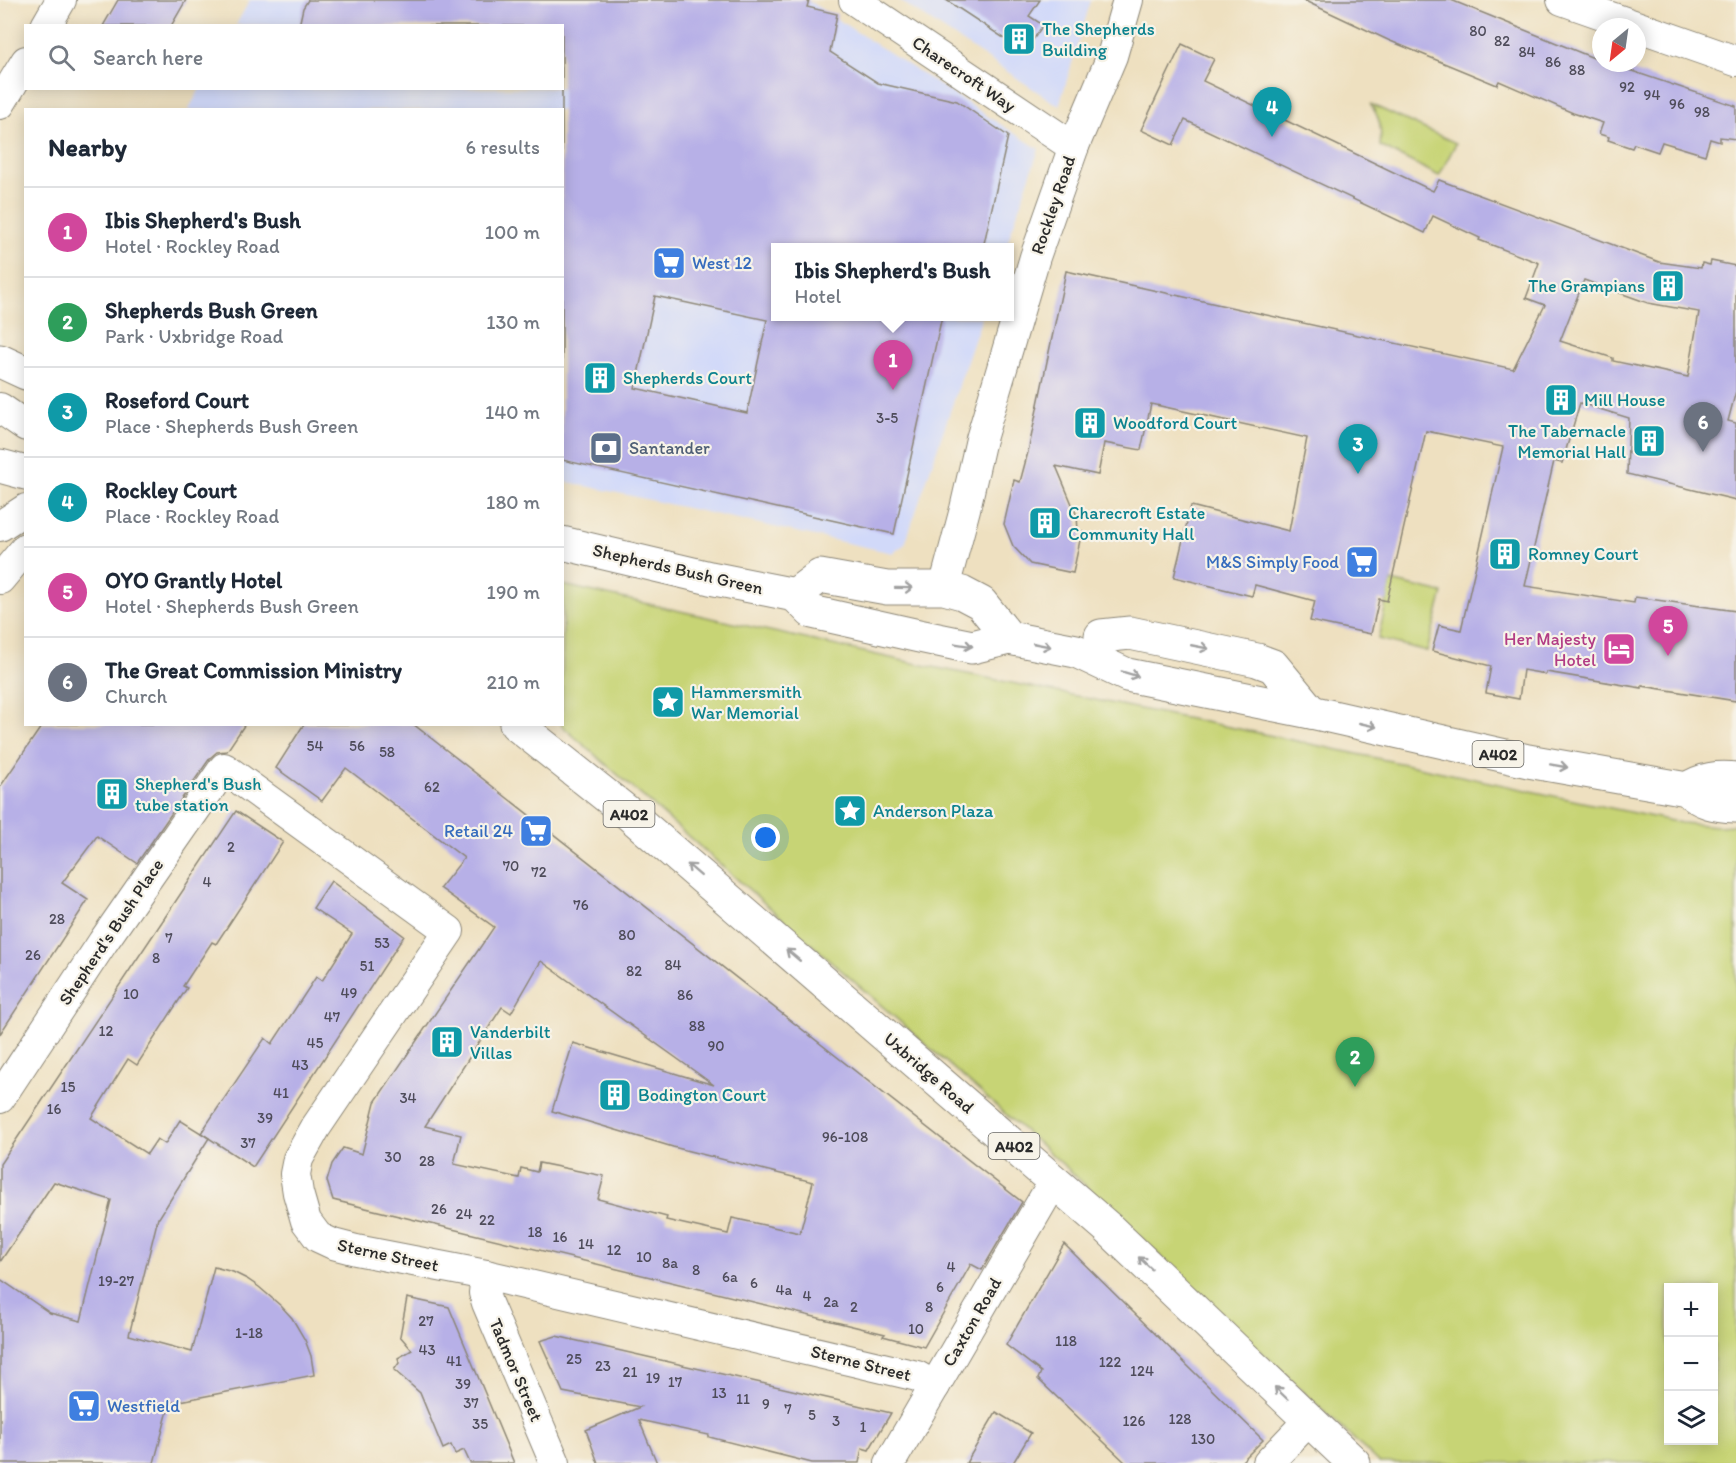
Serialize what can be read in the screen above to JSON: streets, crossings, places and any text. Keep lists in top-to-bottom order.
{
  "streets": {
    "main road": ["Shepherds Bush Green", "A402", "Uxbridge Road"],
    "street": [
      "Charecroft Way",
      "Rockley Road",
      "Shepherd's Bush Place",
      "Sterne Street",
      "Caxton Road",
      "Tadmor Street"
    ]
  },
  "crossings": [
    ["Charecroft Way", "Rockley Road"],
    ["Shepherd's Bush Place", "Sterne Street"],
    ["Uxbridge Road", "Caxton Road"],
    ["Sterne Street", "Caxton Road"],
    ["Sterne Street", "Tadmor Street"]
  ],
  "one_way": ["Uxbridge Road"],
  "places": {
    "building": [
      "The Shepherds Building",
      "The Grampians",
      "Shepherds Court",
      "Mill House",
      "Woodford Court",
      "The Tabernacle Memorial Hall",
      "Charecroft Estate Community Hall",
      "Romney Court",
      "Shepherd's Bush tube station",
      "Vanderbilt Villas",
      "Bodington Court"
    ],
    "supermarket": [
      "West 12",
      "M&S Simply Food",
      "Retail 24",
      "Westfield"
    ],
    "bank": ["Santander"],
    "hotel": ["Her Majesty Hotel"],
    "place": ["Hammersmith War Memorial", "Anderson Plaza"]
  },
  "house_numbers": [
    "80",
    "82",
    "84",
    "86",
    "88",
    "92",
    "94",
    "96",
    "98",
    "3-5",
    "54",
    "56",
    "58",
    "62",
    "2",
    "70",
    "72",
    "4",
    "76",
    "28",
    "80",
    "7",
    "53",
    "26",
    "8",
    "84",
    "51",
    "82",
    "49",
    "10",
    "86",
    "47",
    "88",
    "12",
    "45",
    "90",
    "43",
    "15",
    "41",
    "34",
    "16",
    "39",
    "96-108",
    "37",
    "30",
    "28",
    "26",
    "24",
    "22",
    "18",
    "16",
    "14",
    "12",
    "10",
    "8a",
    "4",
    "8",
    "6a",
    "19-27",
    "6",
    "6",
    "4a",
    "4",
    "2a",
    "2",
    "8",
    "27",
    "10",
    "1-18",
    "118",
    "43",
    "25",
    "41",
    "122",
    "23",
    "124",
    "21",
    "19",
    "17",
    "39",
    "13",
    "11",
    "37",
    "9",
    "7",
    "5",
    "128",
    "3",
    "126",
    "35",
    "1",
    "130"
  ],
  "north": "bottom left",
  "page": {
    "search": "Search here",
    "pins": [
      "4",
      "1",
      "6",
      "3",
      "5",
      "2"
    ],
    "heading": ["Nearby", "6 results"],
    "list": [
      {
        "mark": "1",
        "name": "Ibis Shepherd's Bush",
        "note": "Hotel · Rockley Road",
        "value": "100 m"
      },
      {
        "mark": "2",
        "name": "Shepherds Bush Green",
        "note": "Park · Uxbridge Road",
        "value": "130 m"
      },
      {
        "mark": "3",
        "name": "Roseford Court",
        "note": "Place · Shepherds Bush Green",
        "value": "140 m"
      },
      {
        "mark": "4",
        "name": "Rockley Court",
        "note": "Place · Rockley Road",
        "value": "180 m"
      },
      {
        "mark": "5",
        "name": "OYO Grantly Hotel",
        "note": "Hotel · Shepherds Bush Green",
        "value": "190 m"
      },
      {
        "mark": "6",
        "name": "The Great Commission Ministry",
        "note": "Church",
        "value": "210 m"
      }
    ],
    "popup": ["Ibis Shepherd's Bush", "Hotel"],
    "map_buttons": ["+", "−"]
  }
}
